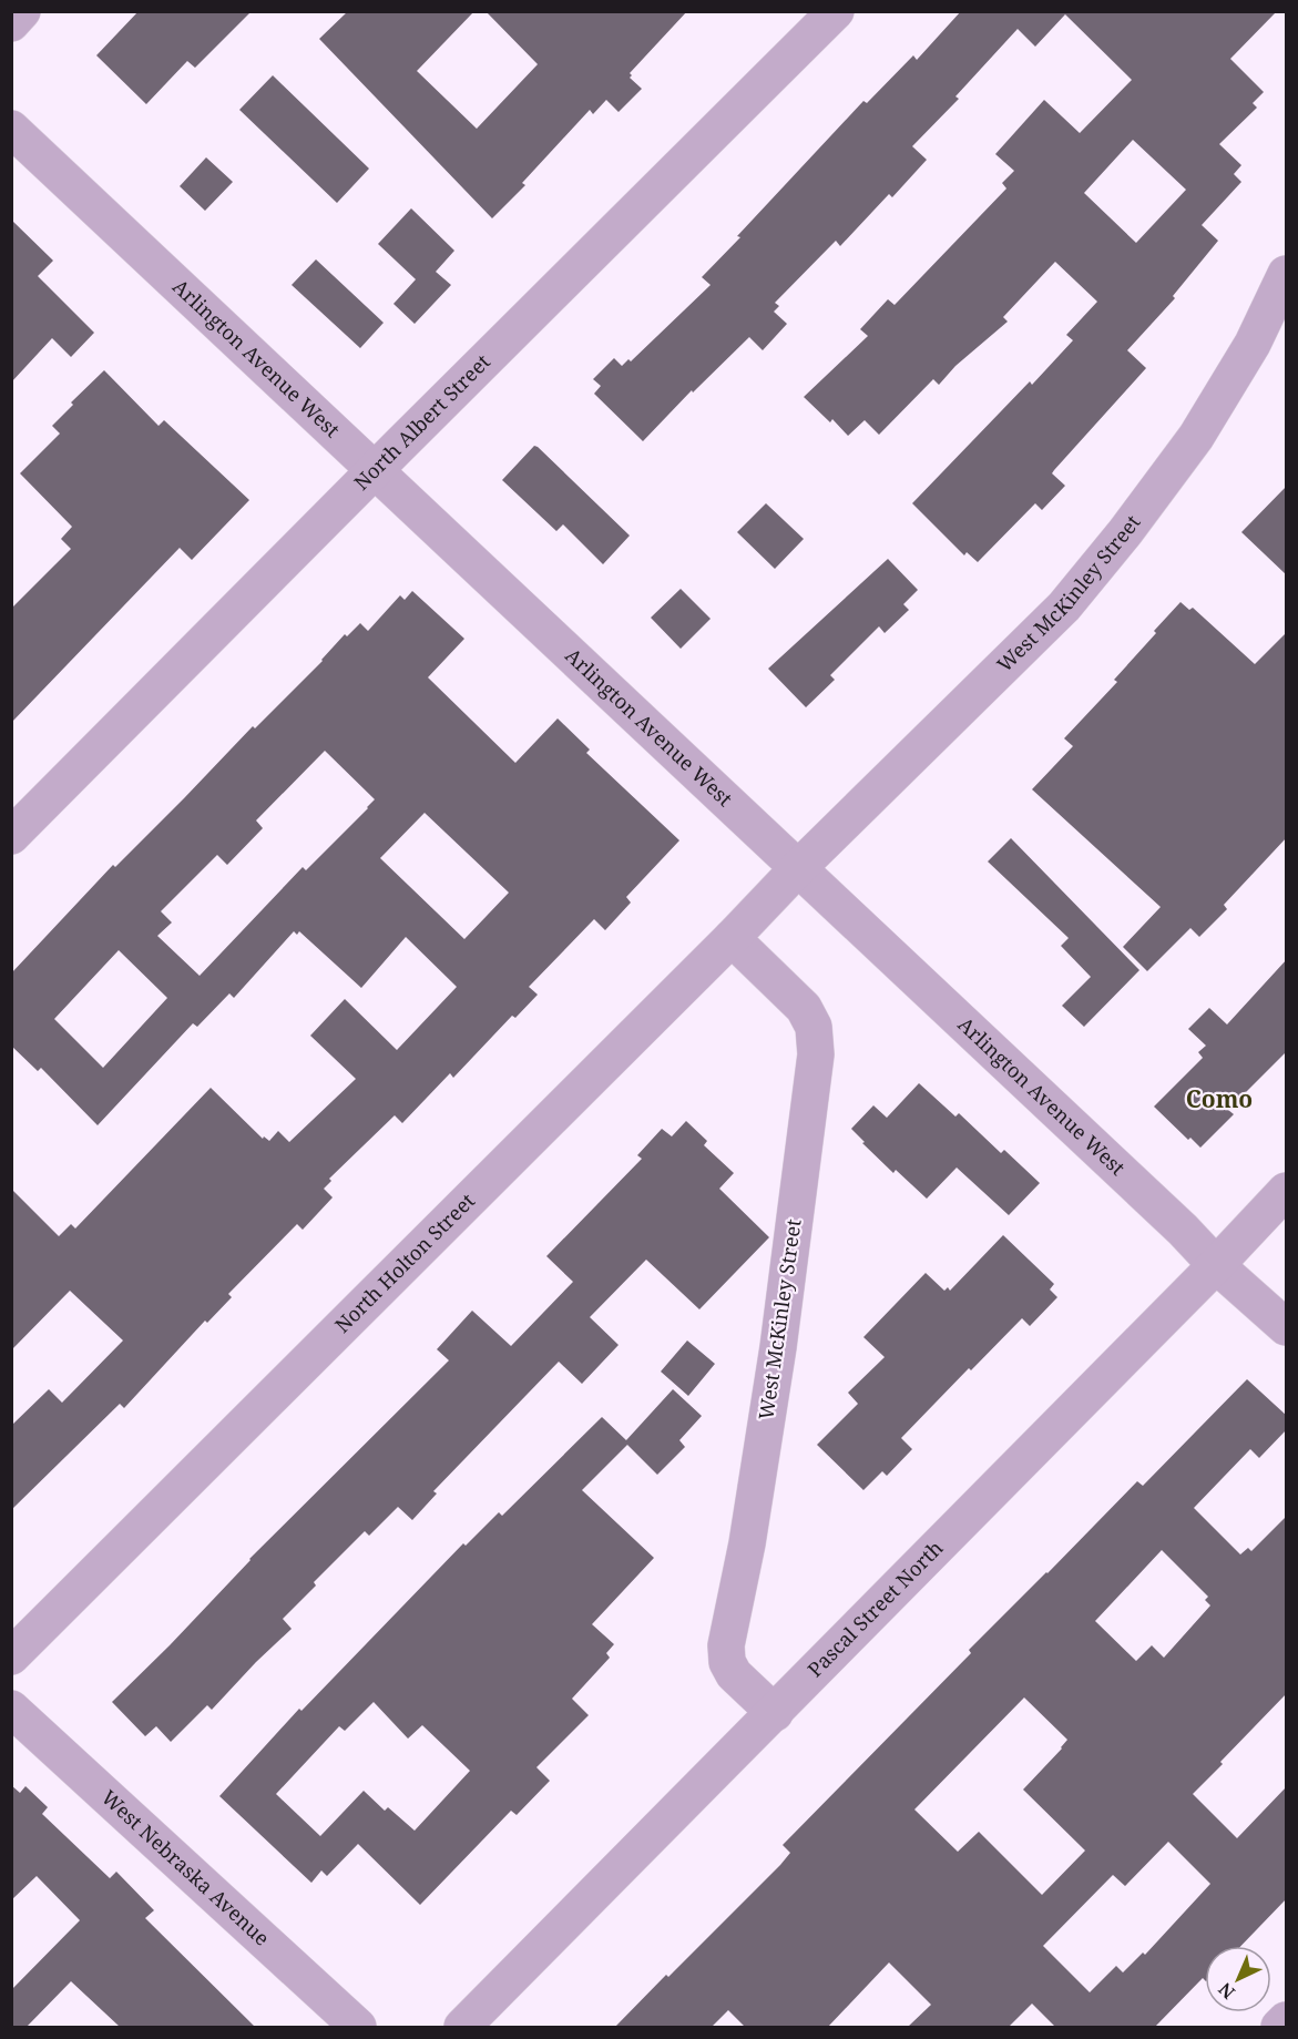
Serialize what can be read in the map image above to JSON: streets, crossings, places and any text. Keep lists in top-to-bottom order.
{
  "streets": {
    "street": [
      "Arlington Avenue West",
      "North Albert Street",
      "West McKinley Street",
      "North Holton Street",
      "Pascal Street North",
      "West Nebraska Avenue"
    ]
  },
  "crossings": [
    ["Arlington Avenue West", "North Albert Street"],
    ["Arlington Avenue West", "West McKinley Street"],
    ["Arlington Avenue West", "North Holton Street"],
    ["Arlington Avenue West", "Pascal Street North"],
    ["West McKinley Street", "North Holton Street"],
    ["West McKinley Street", "Pascal Street North"]
  ],
  "districts": ["Como"],
  "north": "bottom left"
}
